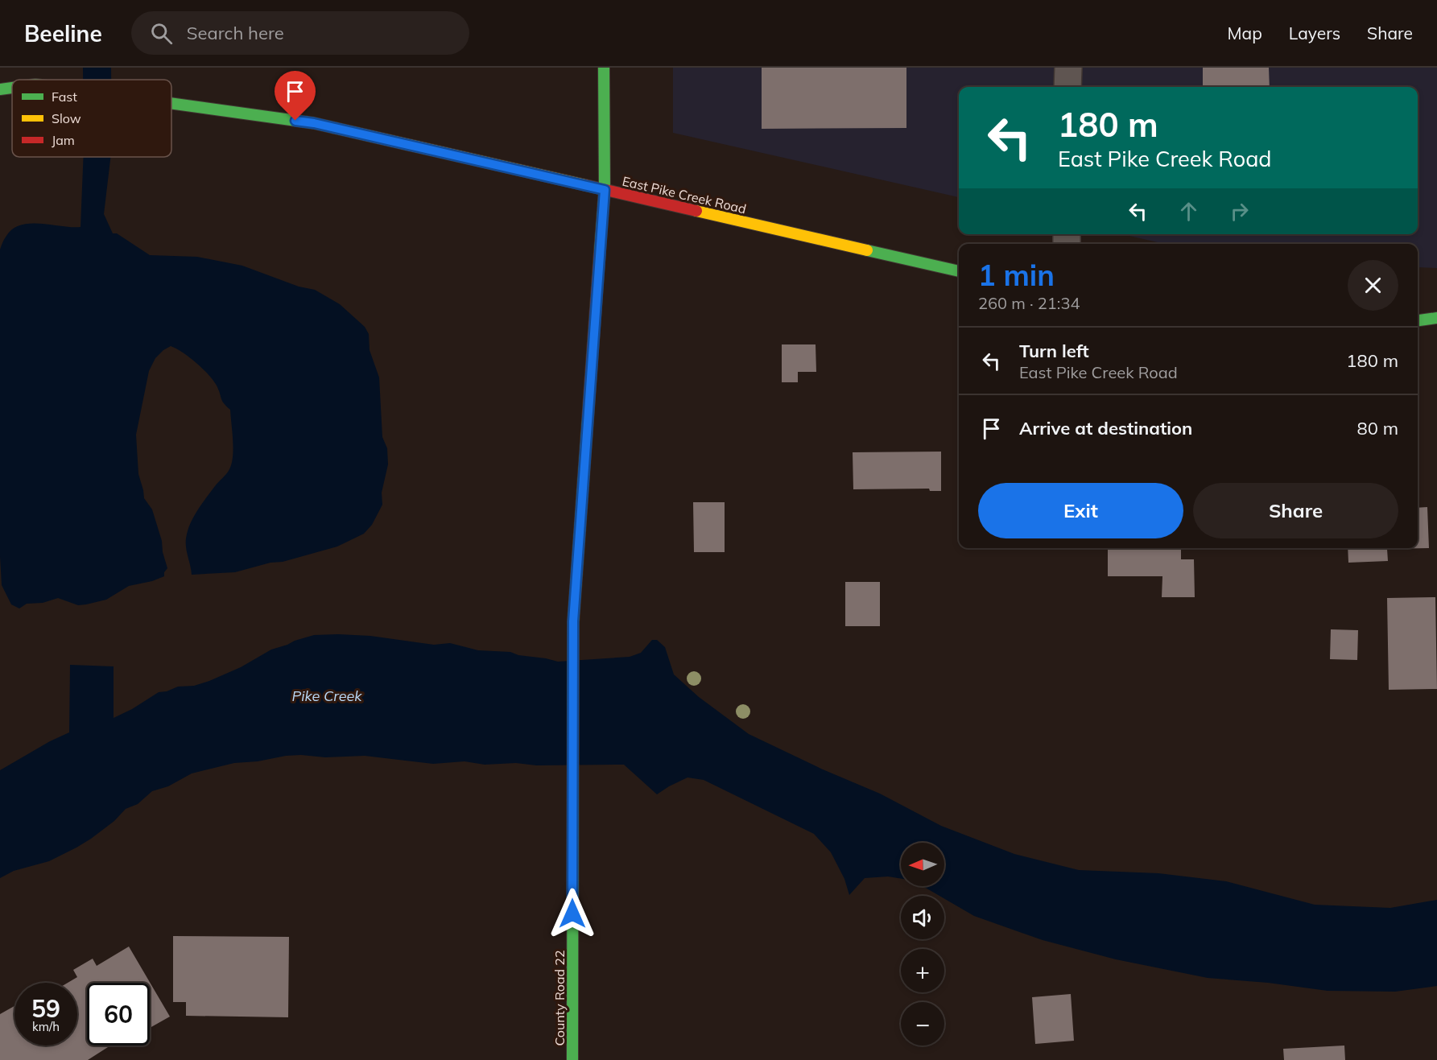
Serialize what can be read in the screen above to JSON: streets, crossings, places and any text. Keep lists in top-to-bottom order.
{
  "streets": {
    "street": ["East Pike Creek Road", "County Road 22"]
  },
  "crossings": [
    ["East Pike Creek Road", "County Road 22"]
  ],
  "water": ["Pike Creek"],
  "legend": ["Fast", "Slow", "Jam"],
  "north": "left",
  "page": {
    "header": "Beeline",
    "search": "Search here",
    "nav": ["Map", "Layers", "Share"],
    "turn": ["180 m", "East Pike Creek Road"],
    "heading": ["1 min", "260 m · 21:34"],
    "list": [
      {
        "name": "Turn left",
        "note": "East Pike Creek Road",
        "value": "180 m"
      },
      {
        "name": "Arrive at destination",
        "value": "80 m"
      }
    ],
    "buttons": ["Exit", "Share"],
    "map_buttons": ["+", "−"],
    "speed": "59 km/h",
    "limit": "60"
  }
}
